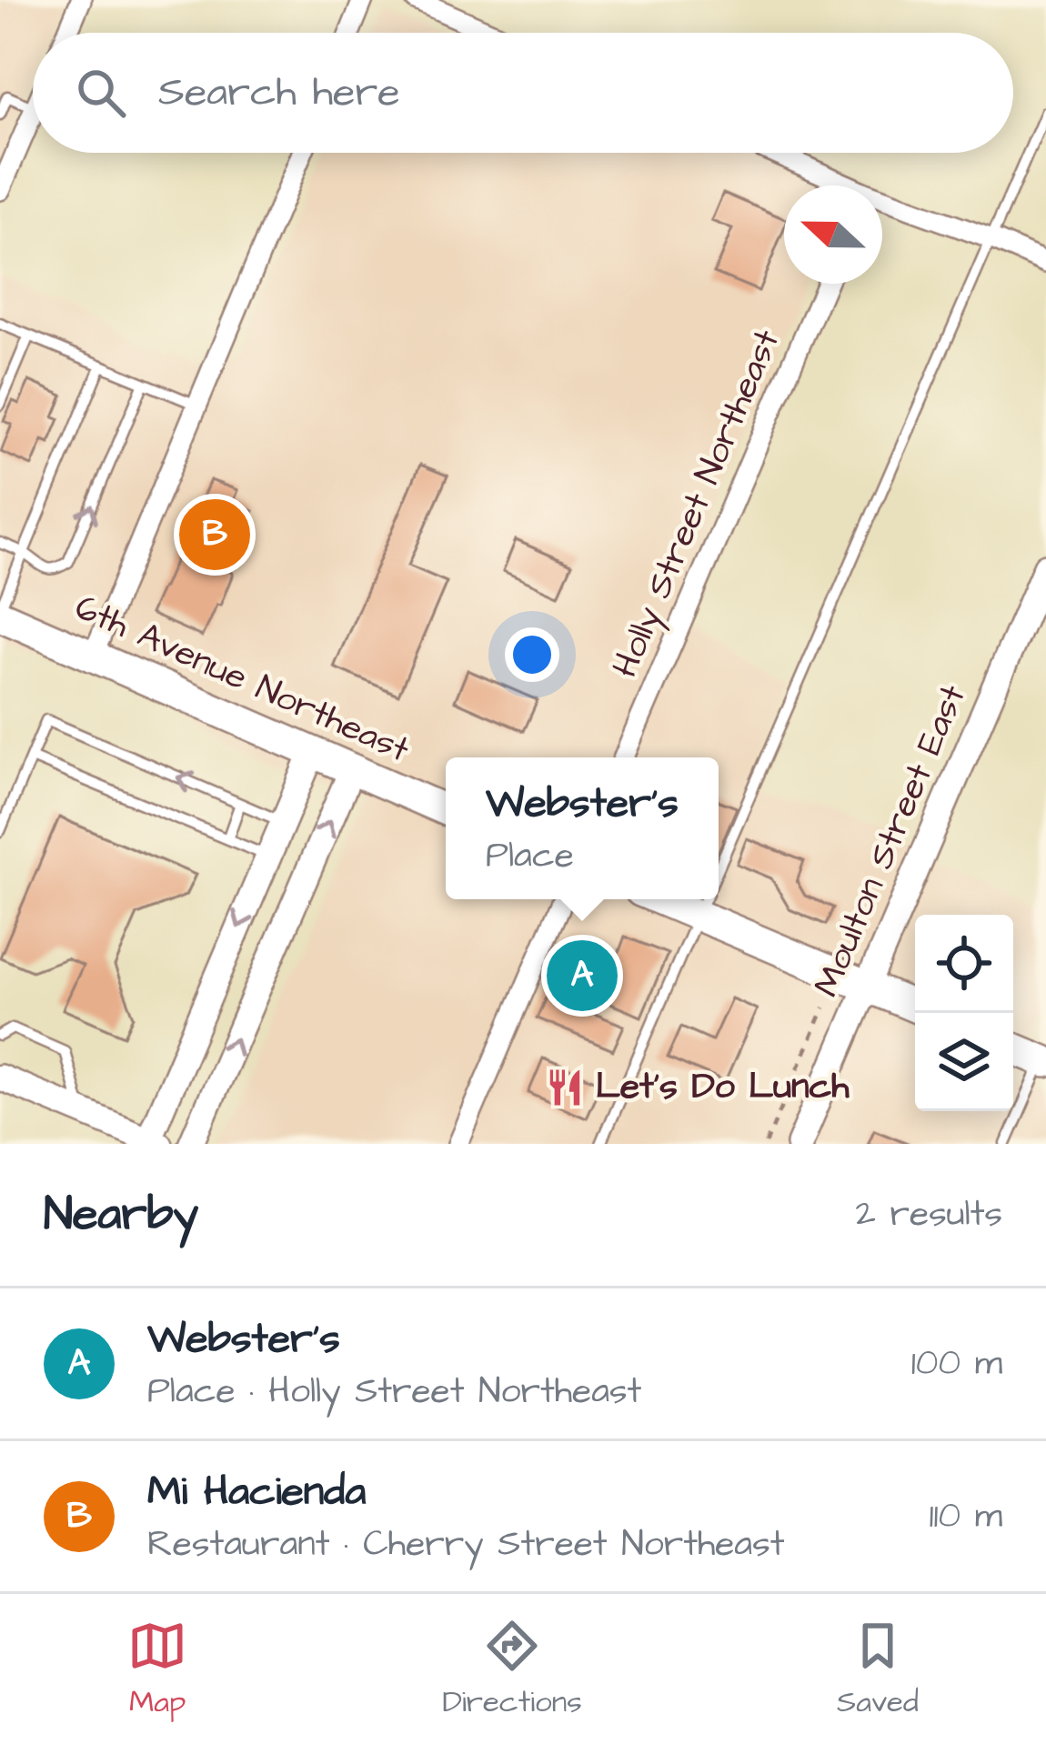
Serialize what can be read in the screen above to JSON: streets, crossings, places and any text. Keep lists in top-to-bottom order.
{
  "streets": {
    "main road": ["6th Avenue Northeast"],
    "street": ["Holly Street Northeast", "Moulton Street East"]
  },
  "places": {
    "restaurant": ["Let's Do Lunch"]
  },
  "north": "left",
  "page": {
    "search": "Search here",
    "pins": ["B", "A"],
    "popup": ["Webster's", "Place"],
    "heading": ["Nearby", "2 results"],
    "list": [
      {
        "mark": "A",
        "name": "Webster's",
        "note": "Place · Holly Street Northeast",
        "value": "100 m"
      },
      {
        "mark": "B",
        "name": "Mi Hacienda",
        "note": "Restaurant · Cherry Street Northeast",
        "value": "110 m"
      }
    ],
    "nav": ["Map", "Directions", "Saved"]
  }
}
